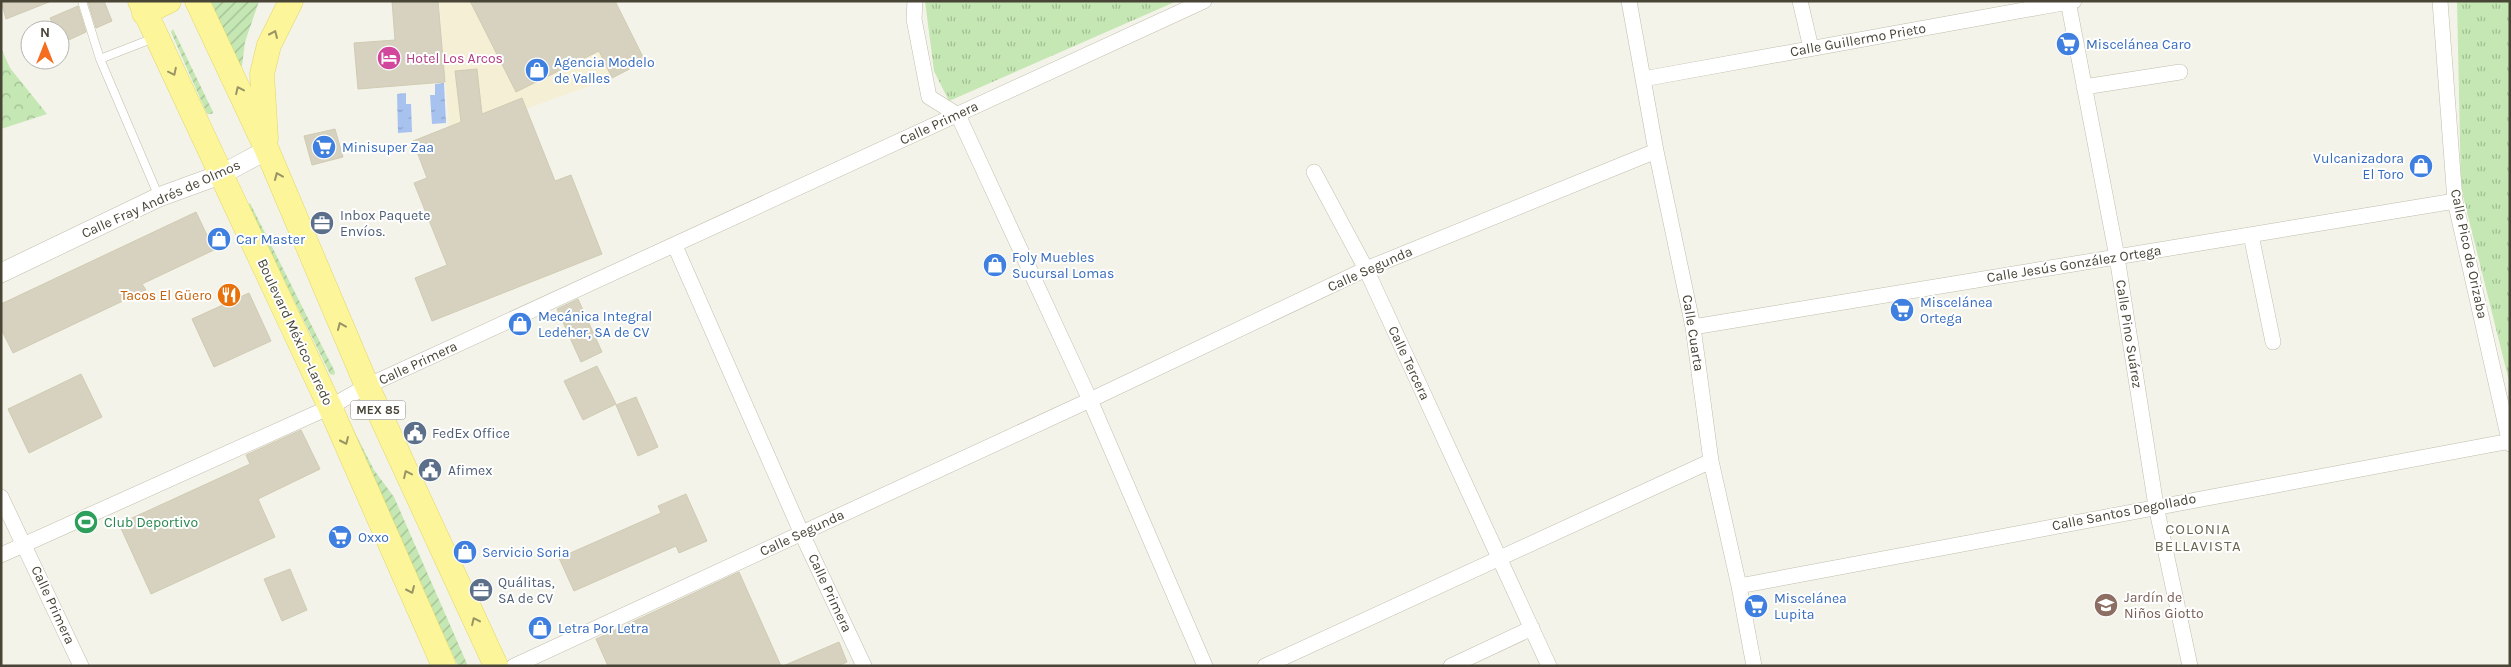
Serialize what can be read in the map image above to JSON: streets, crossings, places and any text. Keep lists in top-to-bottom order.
{
  "streets": {
    "main road": ["Boulevard México-Laredo", "MEX 85"],
    "street": [
      "Calle Guillermo Prieto",
      "Calle Primera",
      "Calle Fray Andrés de Olmos",
      "Calle Pico de Orizaba",
      "Calle Jesús González Ortega",
      "Calle Segunda",
      "Calle Cuarta",
      "Calle Pino Suárez",
      "Calle Tercera",
      "Calle Santos Degollado"
    ]
  },
  "crossings": [
    ["Calle Guillermo Prieto", "Calle Cuarta"],
    ["Calle Guillermo Prieto", "Calle Pino Suárez"],
    ["Calle Primera", "Calle Segunda"],
    ["Calle Primera", "Boulevard México-Laredo"],
    ["Calle Primera", "MEX 85"],
    ["Calle Fray Andrés de Olmos", "Boulevard México-Laredo"],
    ["Calle Fray Andrés de Olmos", "MEX 85"],
    ["Calle Pico de Orizaba", "Calle Jesús González Ortega"],
    ["Calle Pico de Orizaba", "Calle Santos Degollado"],
    ["Calle Jesús González Ortega", "Calle Cuarta"],
    ["Calle Jesús González Ortega", "Calle Pino Suárez"],
    ["Calle Segunda", "Calle Cuarta"],
    ["Calle Segunda", "Calle Tercera"],
    ["Calle Cuarta", "Calle Santos Degollado"],
    ["Calle Pino Suárez", "Calle Santos Degollado"]
  ],
  "districts": ["COLONIA BELLAVISTA"],
  "places": {
    "supermarket": [
      "Miscelánea Caro",
      "Minisuper Zaa",
      "Miscelánea Ortega",
      "Oxxo",
      "Miscelánea Lupita"
    ],
    "hotel": ["Hotel Los Arcos"],
    "shop": [
      "Agencia Modelo de Valles",
      "Vulcanizadora El Toro",
      "Car Master",
      "Foly Muebles Sucursal Lomas",
      "Mecánica Integral Ledeher, SA de CV",
      "Servicio Soria",
      "Letra Por Letra"
    ],
    "office": ["Inbox Paquete Envíos.", "Quálitas, SA de CV"],
    "restaurant": ["Tacos El Güero"],
    "public building": ["FedEx Office", "Afimex"],
    "sports": ["Club Deportivo"],
    "school or university": ["Jardín de Niños Giotto"]
  },
  "north": "top"
}
